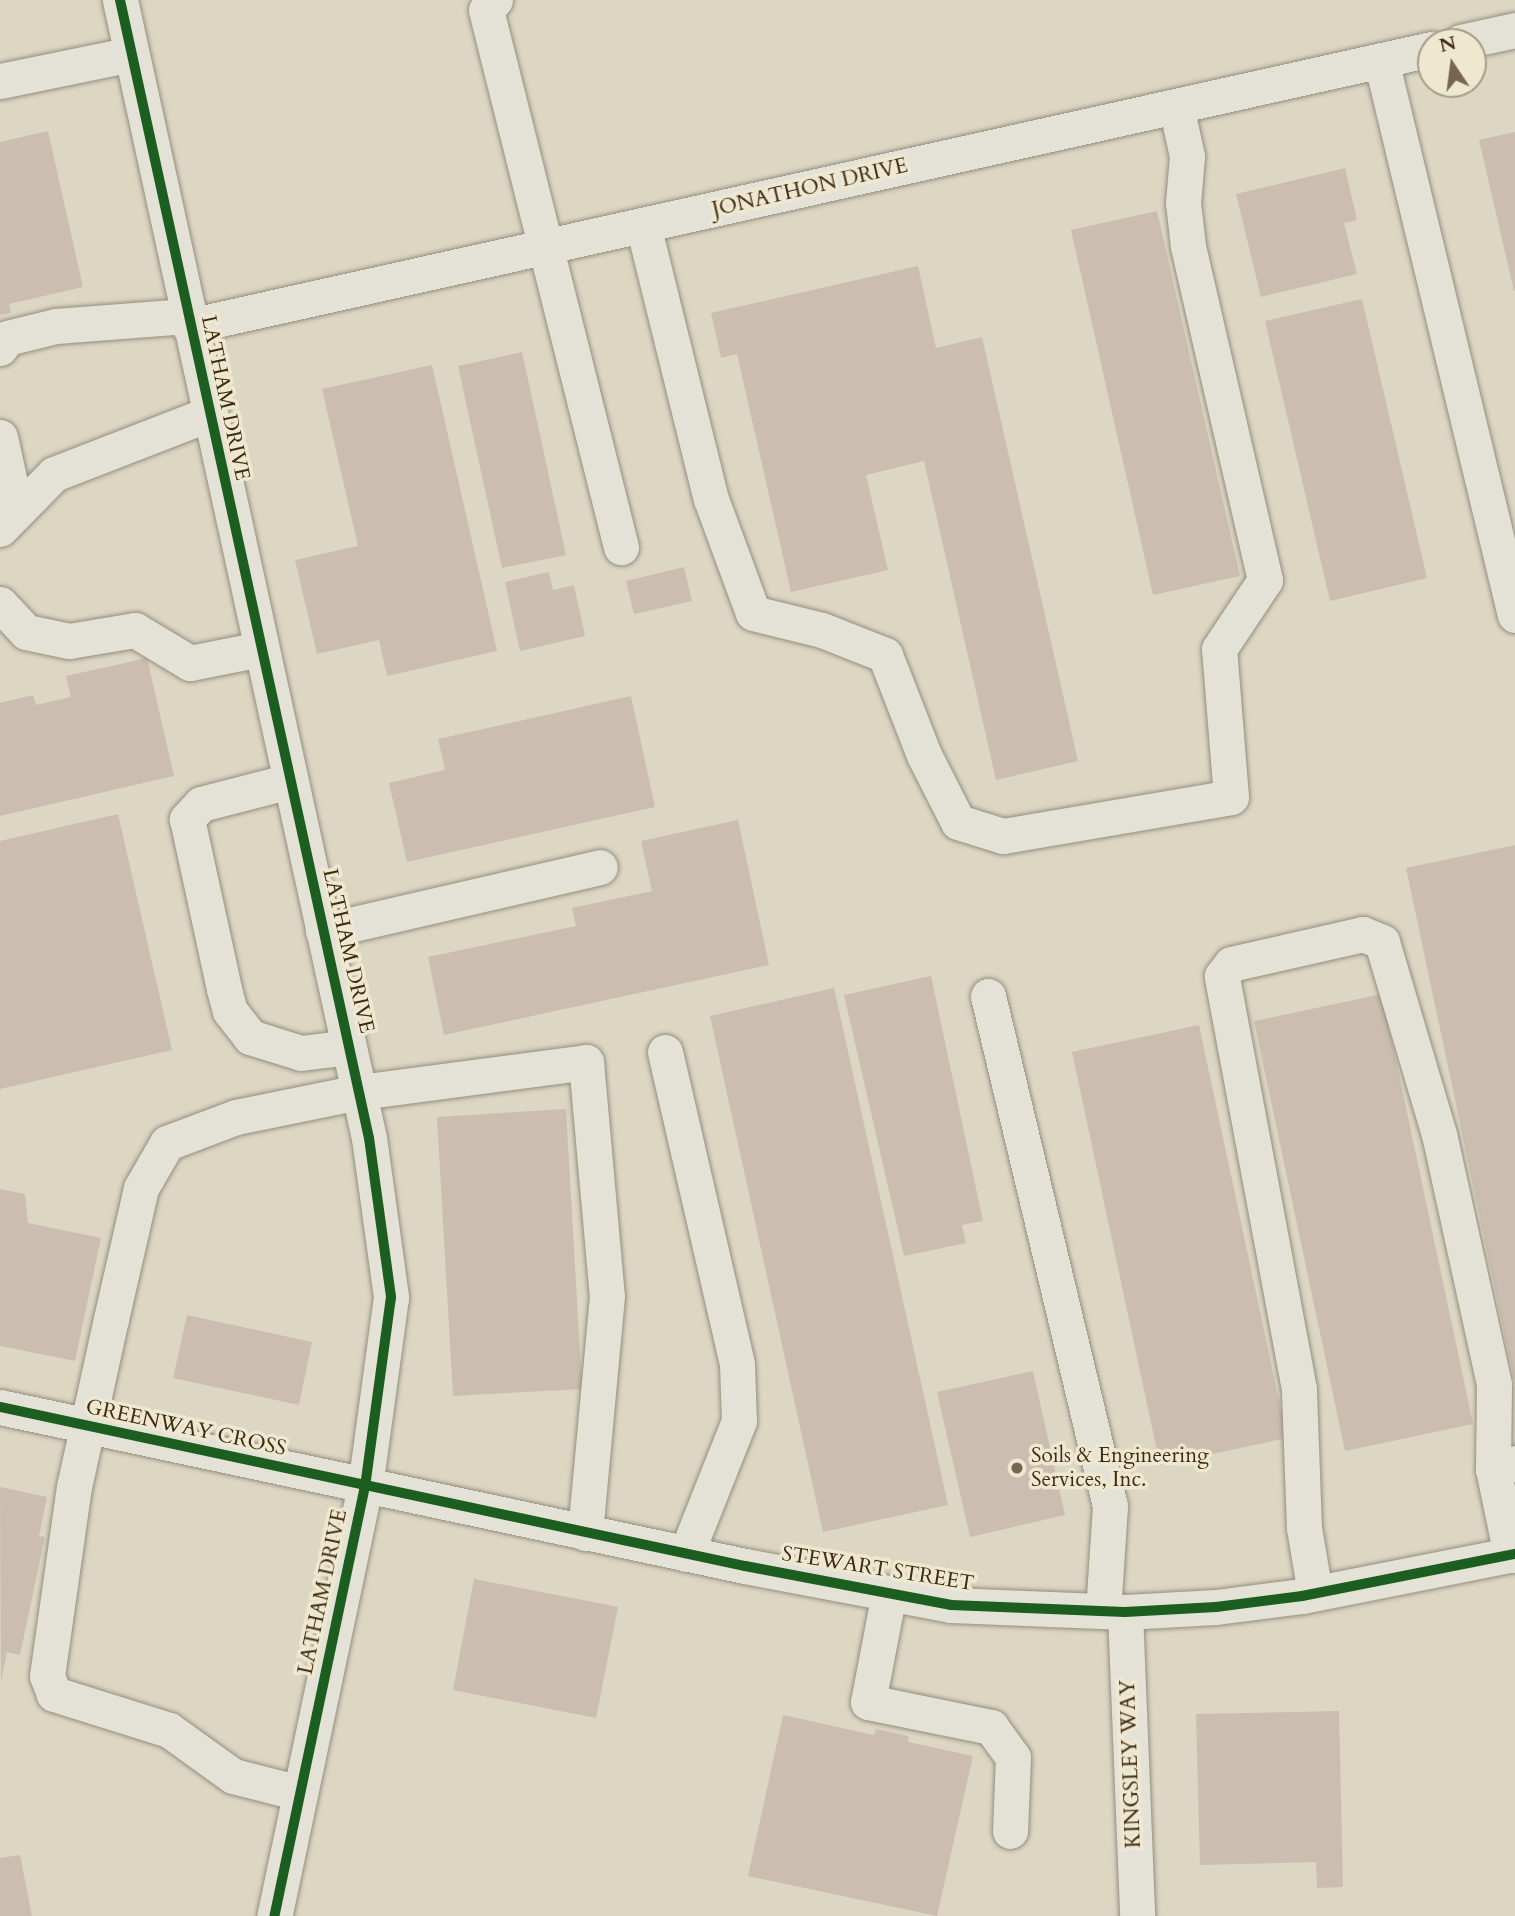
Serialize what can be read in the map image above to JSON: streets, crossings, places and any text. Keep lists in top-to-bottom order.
{
  "streets": {
    "street": [
      "JONATHON DRIVE",
      "LATHAM DRIVE",
      "GREENWAY CROSS",
      "STEWART STREET",
      "KINGSLEY WAY"
    ]
  },
  "crossings": [
    ["JONATHON DRIVE", "LATHAM DRIVE"],
    ["LATHAM DRIVE", "GREENWAY CROSS"],
    ["LATHAM DRIVE", "STEWART STREET"],
    ["GREENWAY CROSS", "STEWART STREET"],
    ["STEWART STREET", "KINGSLEY WAY"]
  ],
  "places": ["Soils & Engineering Services, Inc."],
  "north": "top"
}
